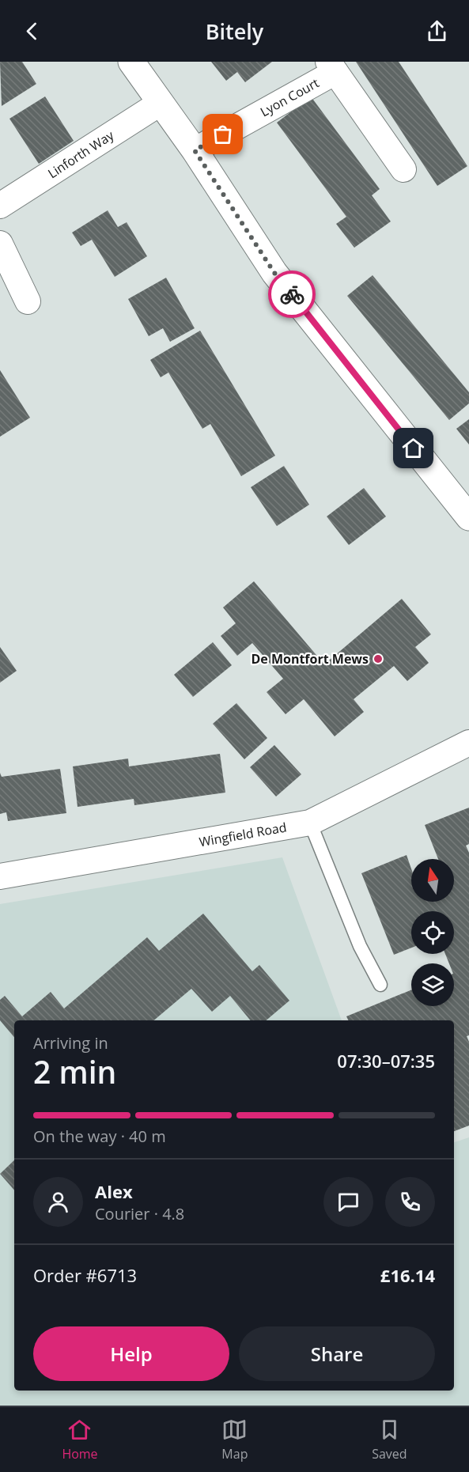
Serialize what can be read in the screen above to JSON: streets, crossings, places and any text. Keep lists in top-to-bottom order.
{
  "streets": {
    "street": ["Lyon Court", "Linforth Way", "Wingfield Road"]
  },
  "places": ["De Montfort Mews"],
  "north": "top",
  "page": {
    "header": "Bitely",
    "heading": ["2 min", "Arriving in", "07:30–07:35"],
    "panel": [
      "Alex",
      "Courier · 4.8",
      "Order #6713",
      "£16.14"
    ],
    "bar": "On the way · 40 m",
    "buttons": ["Help", "Share"],
    "tabs": ["Home", "Map", "Saved"]
  }
}
